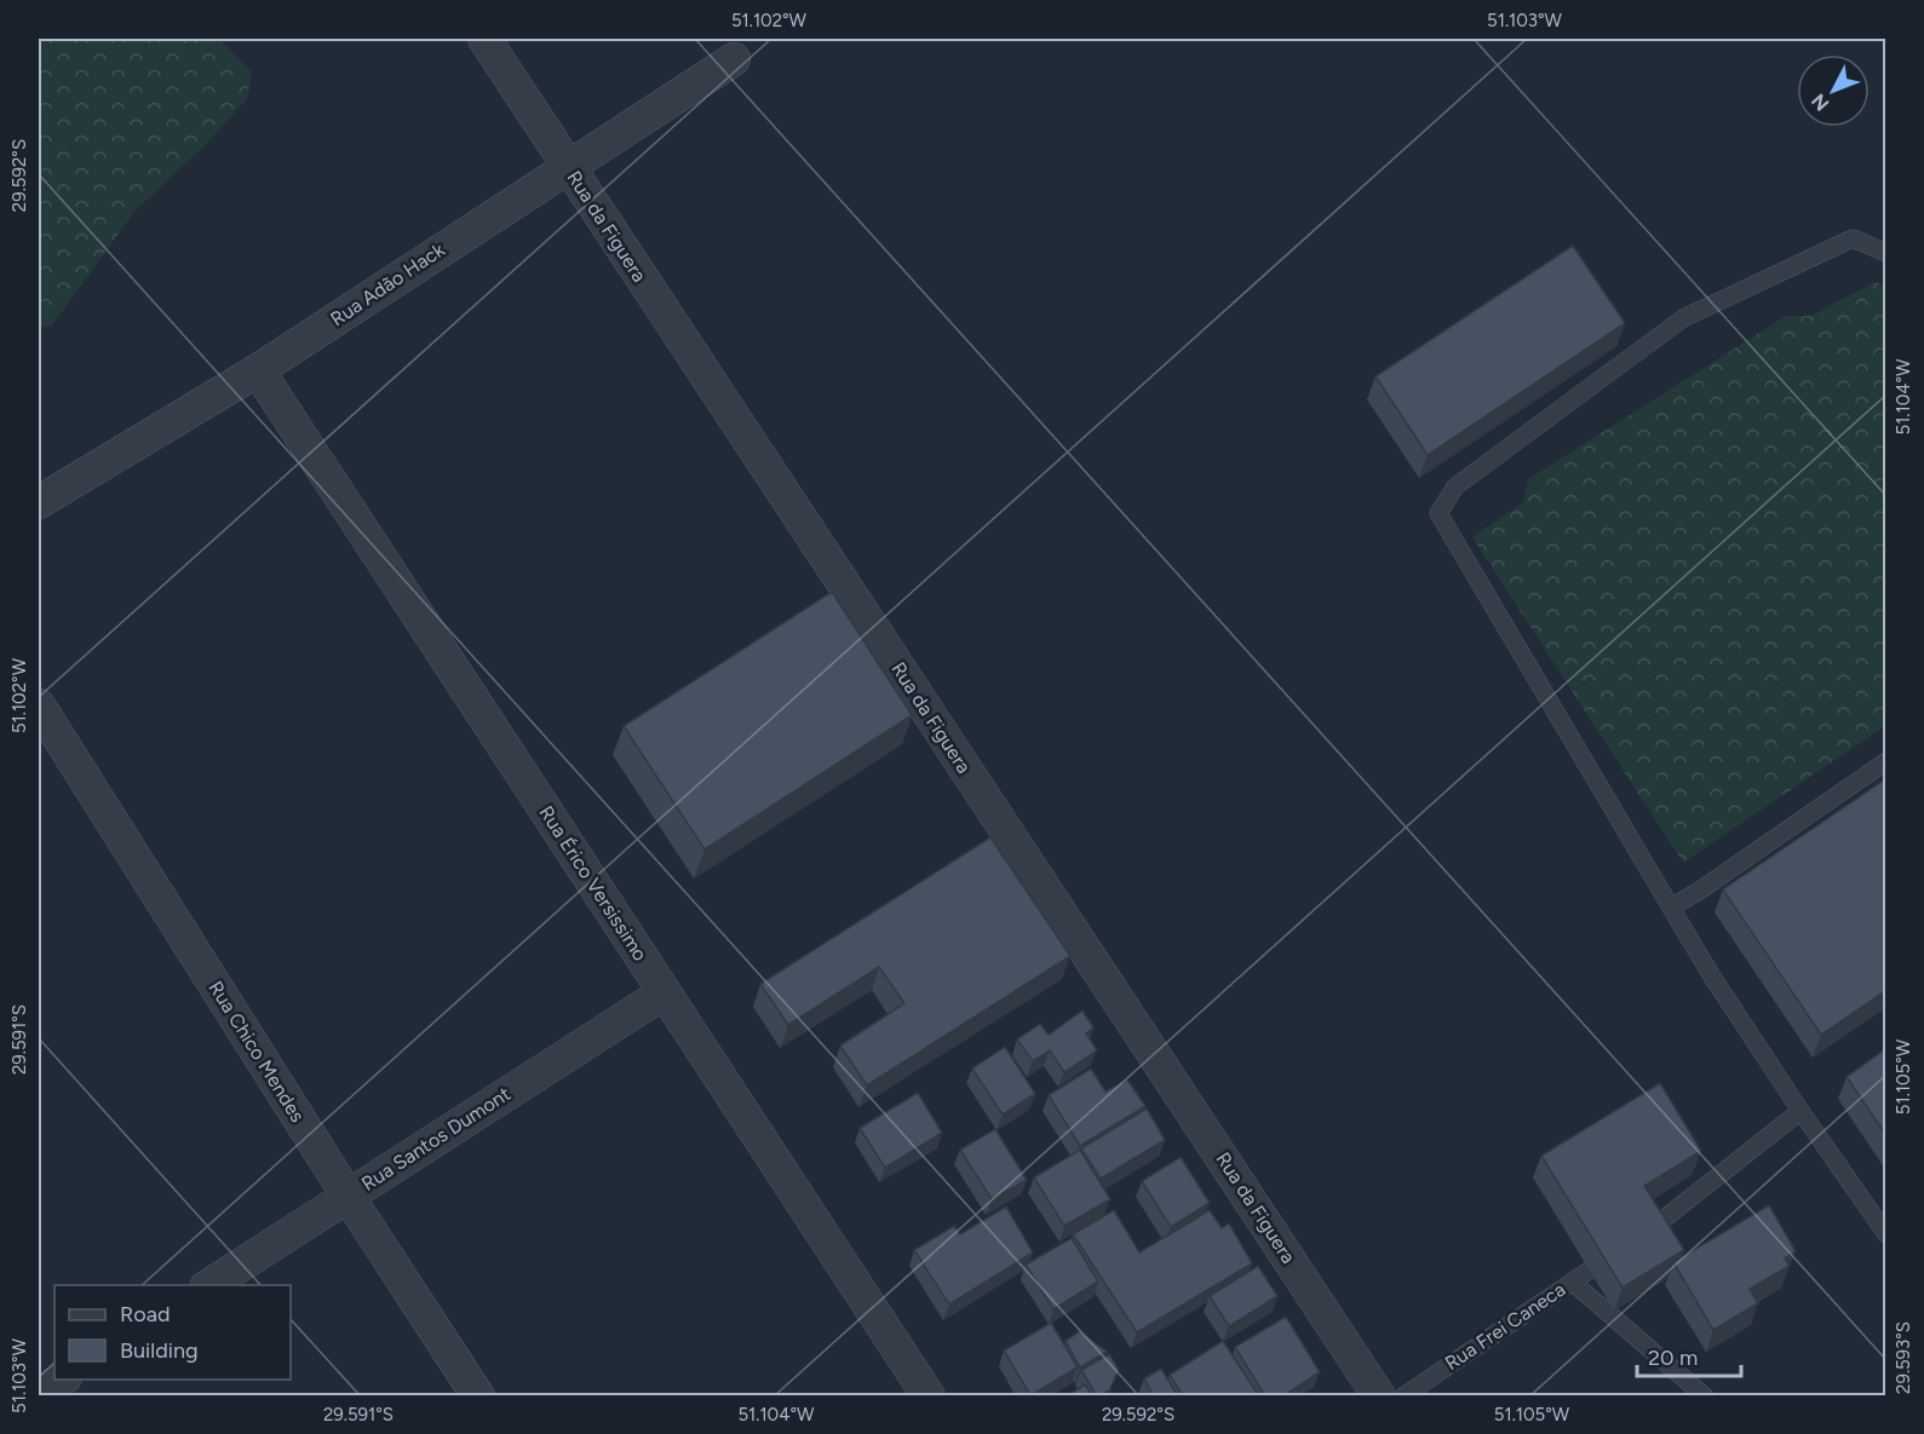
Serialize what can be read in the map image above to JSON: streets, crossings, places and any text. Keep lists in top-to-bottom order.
{
  "streets": {
    "street": [
      "Rua da Figuera",
      "Rua Adão Hack",
      "Rua Érico Versissimo",
      "Rua Chico Mendes",
      "Rua Santos Dumont"
    ],
    "lane": ["Rua Frei Caneca"]
  },
  "crossings": [
    ["Rua da Figuera", "Rua Adão Hack"],
    ["Rua Adão Hack", "Rua Érico Versissimo"],
    ["Rua Érico Versissimo", "Rua Santos Dumont"],
    ["Rua Chico Mendes", "Rua Santos Dumont"]
  ],
  "legend": ["Road", "Building"],
  "scale_bar": "20 m",
  "north": "bottom left",
  "coordinates": [
    "51.102°W",
    "51.103°W",
    "29.592°S",
    "51.104°W",
    "29.591°S",
    "51.105°W",
    "29.593°S"
  ]
}
